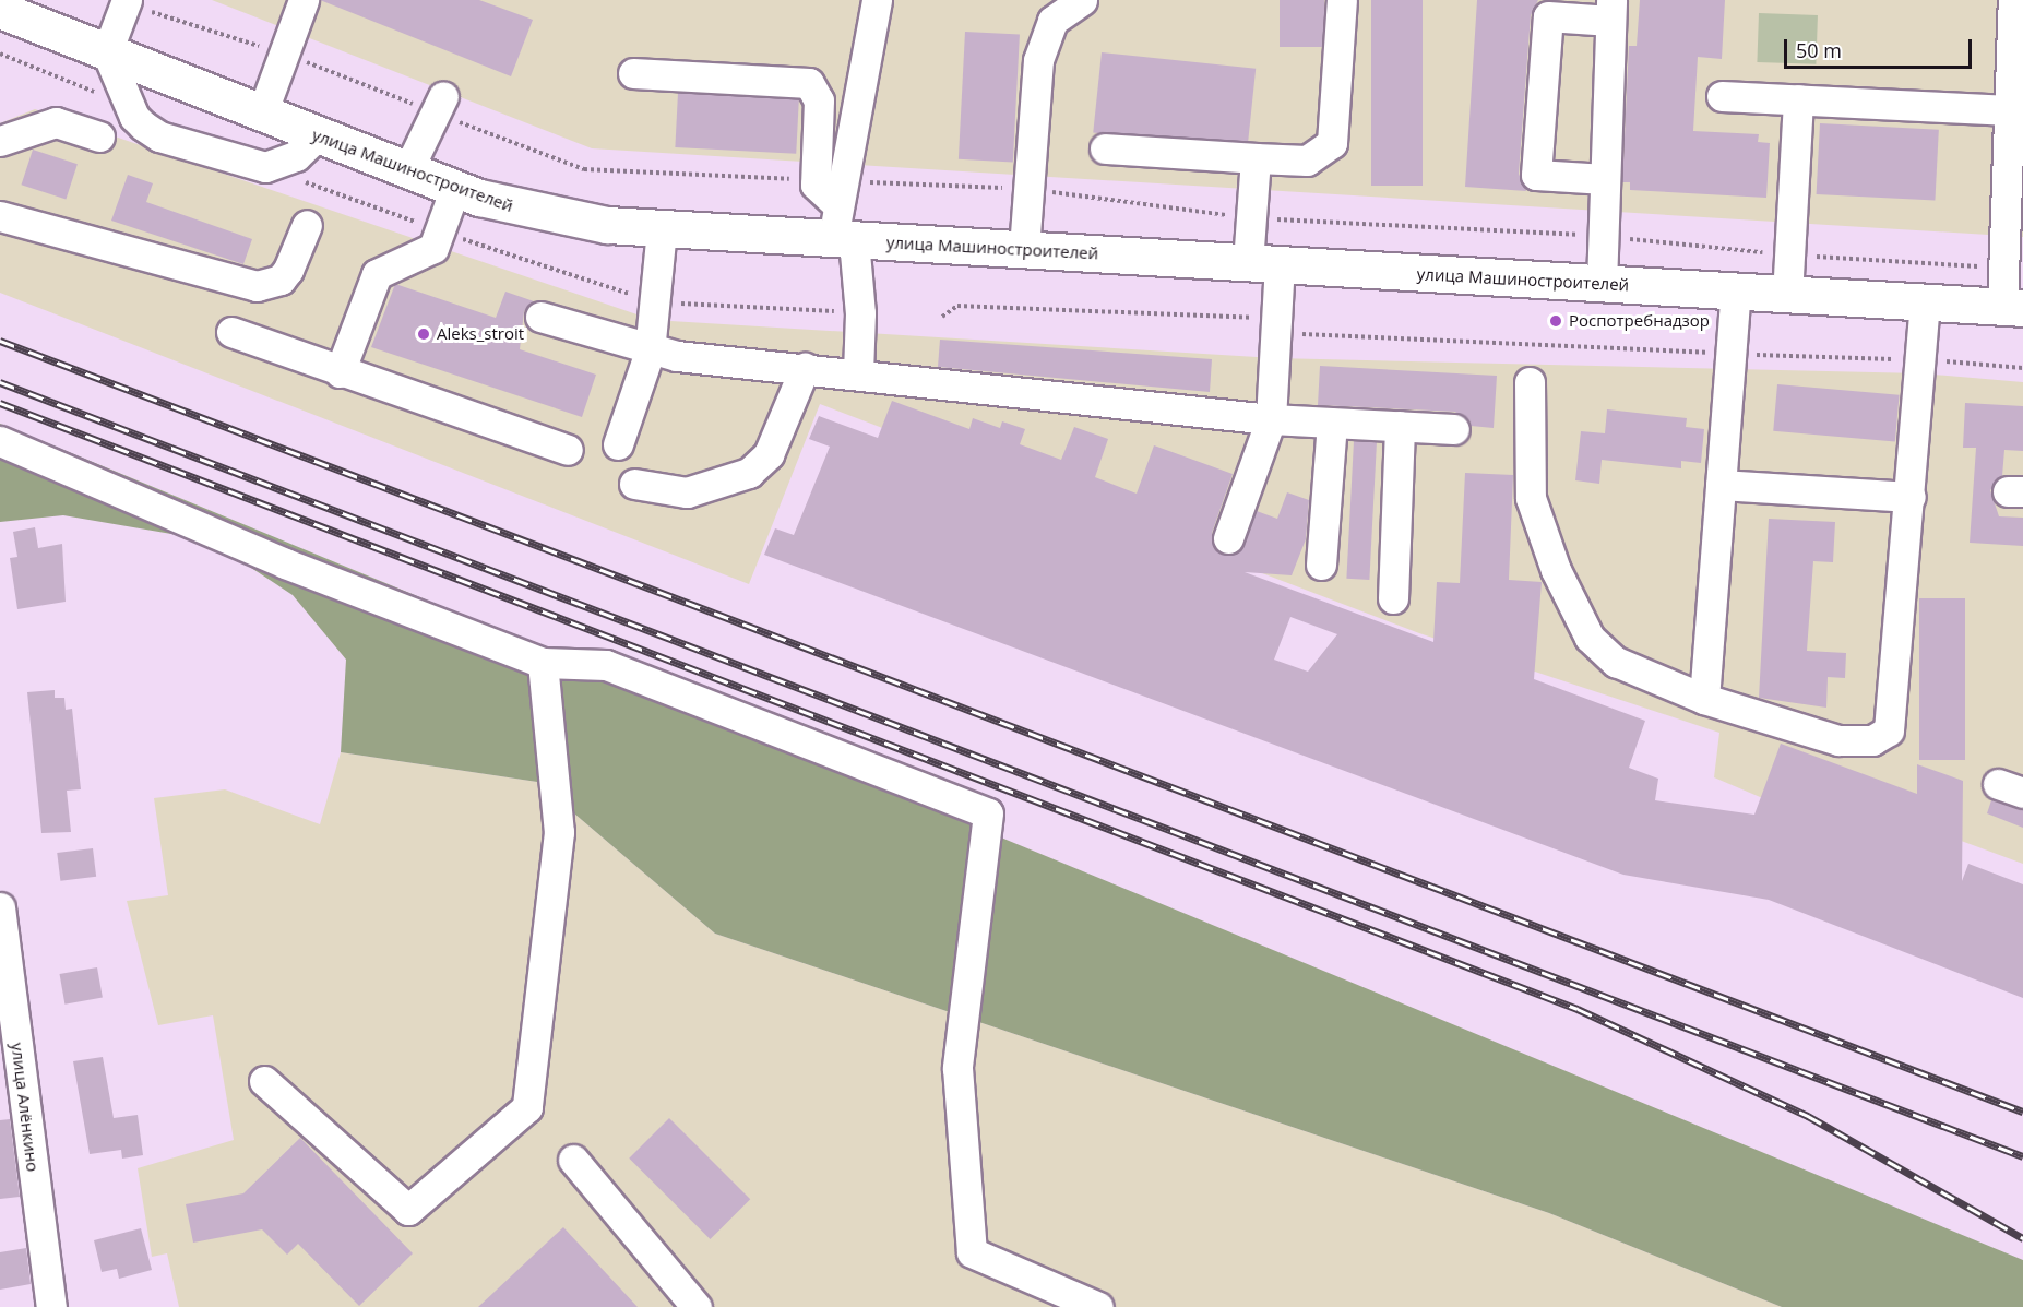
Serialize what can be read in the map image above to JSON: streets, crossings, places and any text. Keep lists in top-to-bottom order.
{
  "streets": {
    "main road": ["улица Машиностроителей"],
    "street": ["улица Алёнкино"]
  },
  "places": ["Роспотребнадзор", "Aleks_stroit"],
  "scale_bar": "50 m"
}
